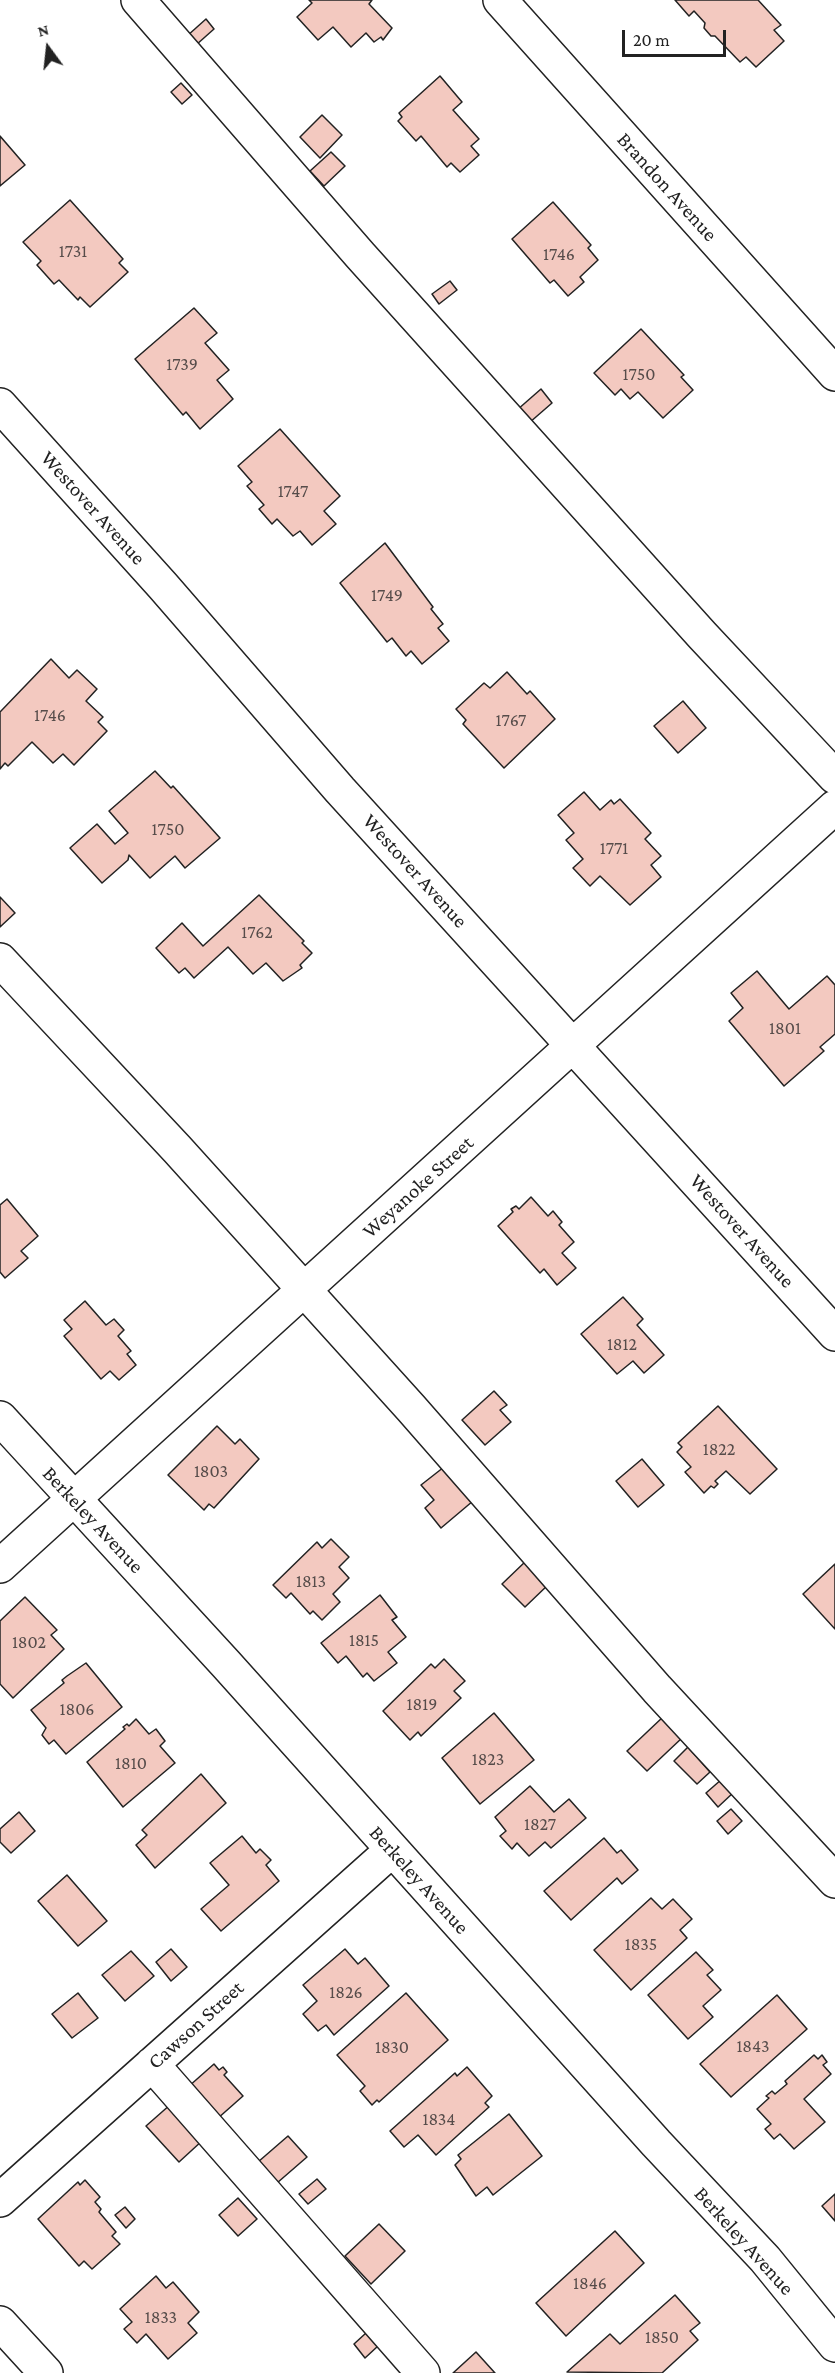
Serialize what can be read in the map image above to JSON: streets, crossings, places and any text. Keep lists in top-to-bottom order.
{
  "streets": {
    "street": [
      "Brandon Avenue",
      "Westover Avenue",
      "Weyanoke Street",
      "Berkeley Avenue",
      "Cawson Street"
    ]
  },
  "crossings": [
    ["Westover Avenue", "Weyanoke Street"],
    ["Weyanoke Street", "Berkeley Avenue"],
    ["Berkeley Avenue", "Cawson Street"]
  ],
  "house_numbers": [
    "1731",
    "1746",
    "1739",
    "1750",
    "1747",
    "1749",
    "1746",
    "1767",
    "1750",
    "1771",
    "1762",
    "1801",
    "1812",
    "1822",
    "1803",
    "1813",
    "1815",
    "1802",
    "1819",
    "1806",
    "1823",
    "1810",
    "1827",
    "1835",
    "1826",
    "1843",
    "1830",
    "1834",
    "1846",
    "1833",
    "1850"
  ],
  "scale_bar": "20 m",
  "north": "top"
}
